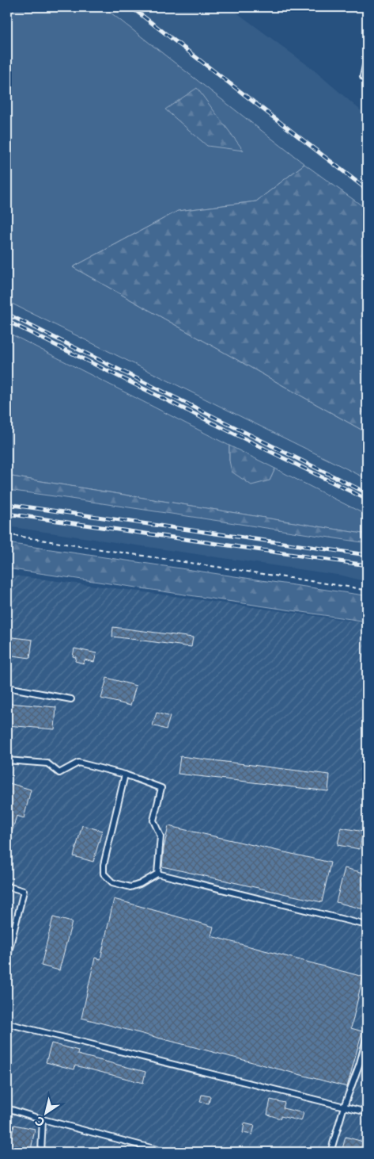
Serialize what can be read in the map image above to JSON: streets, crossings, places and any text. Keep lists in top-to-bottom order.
{
  "north": "bottom left"
}
